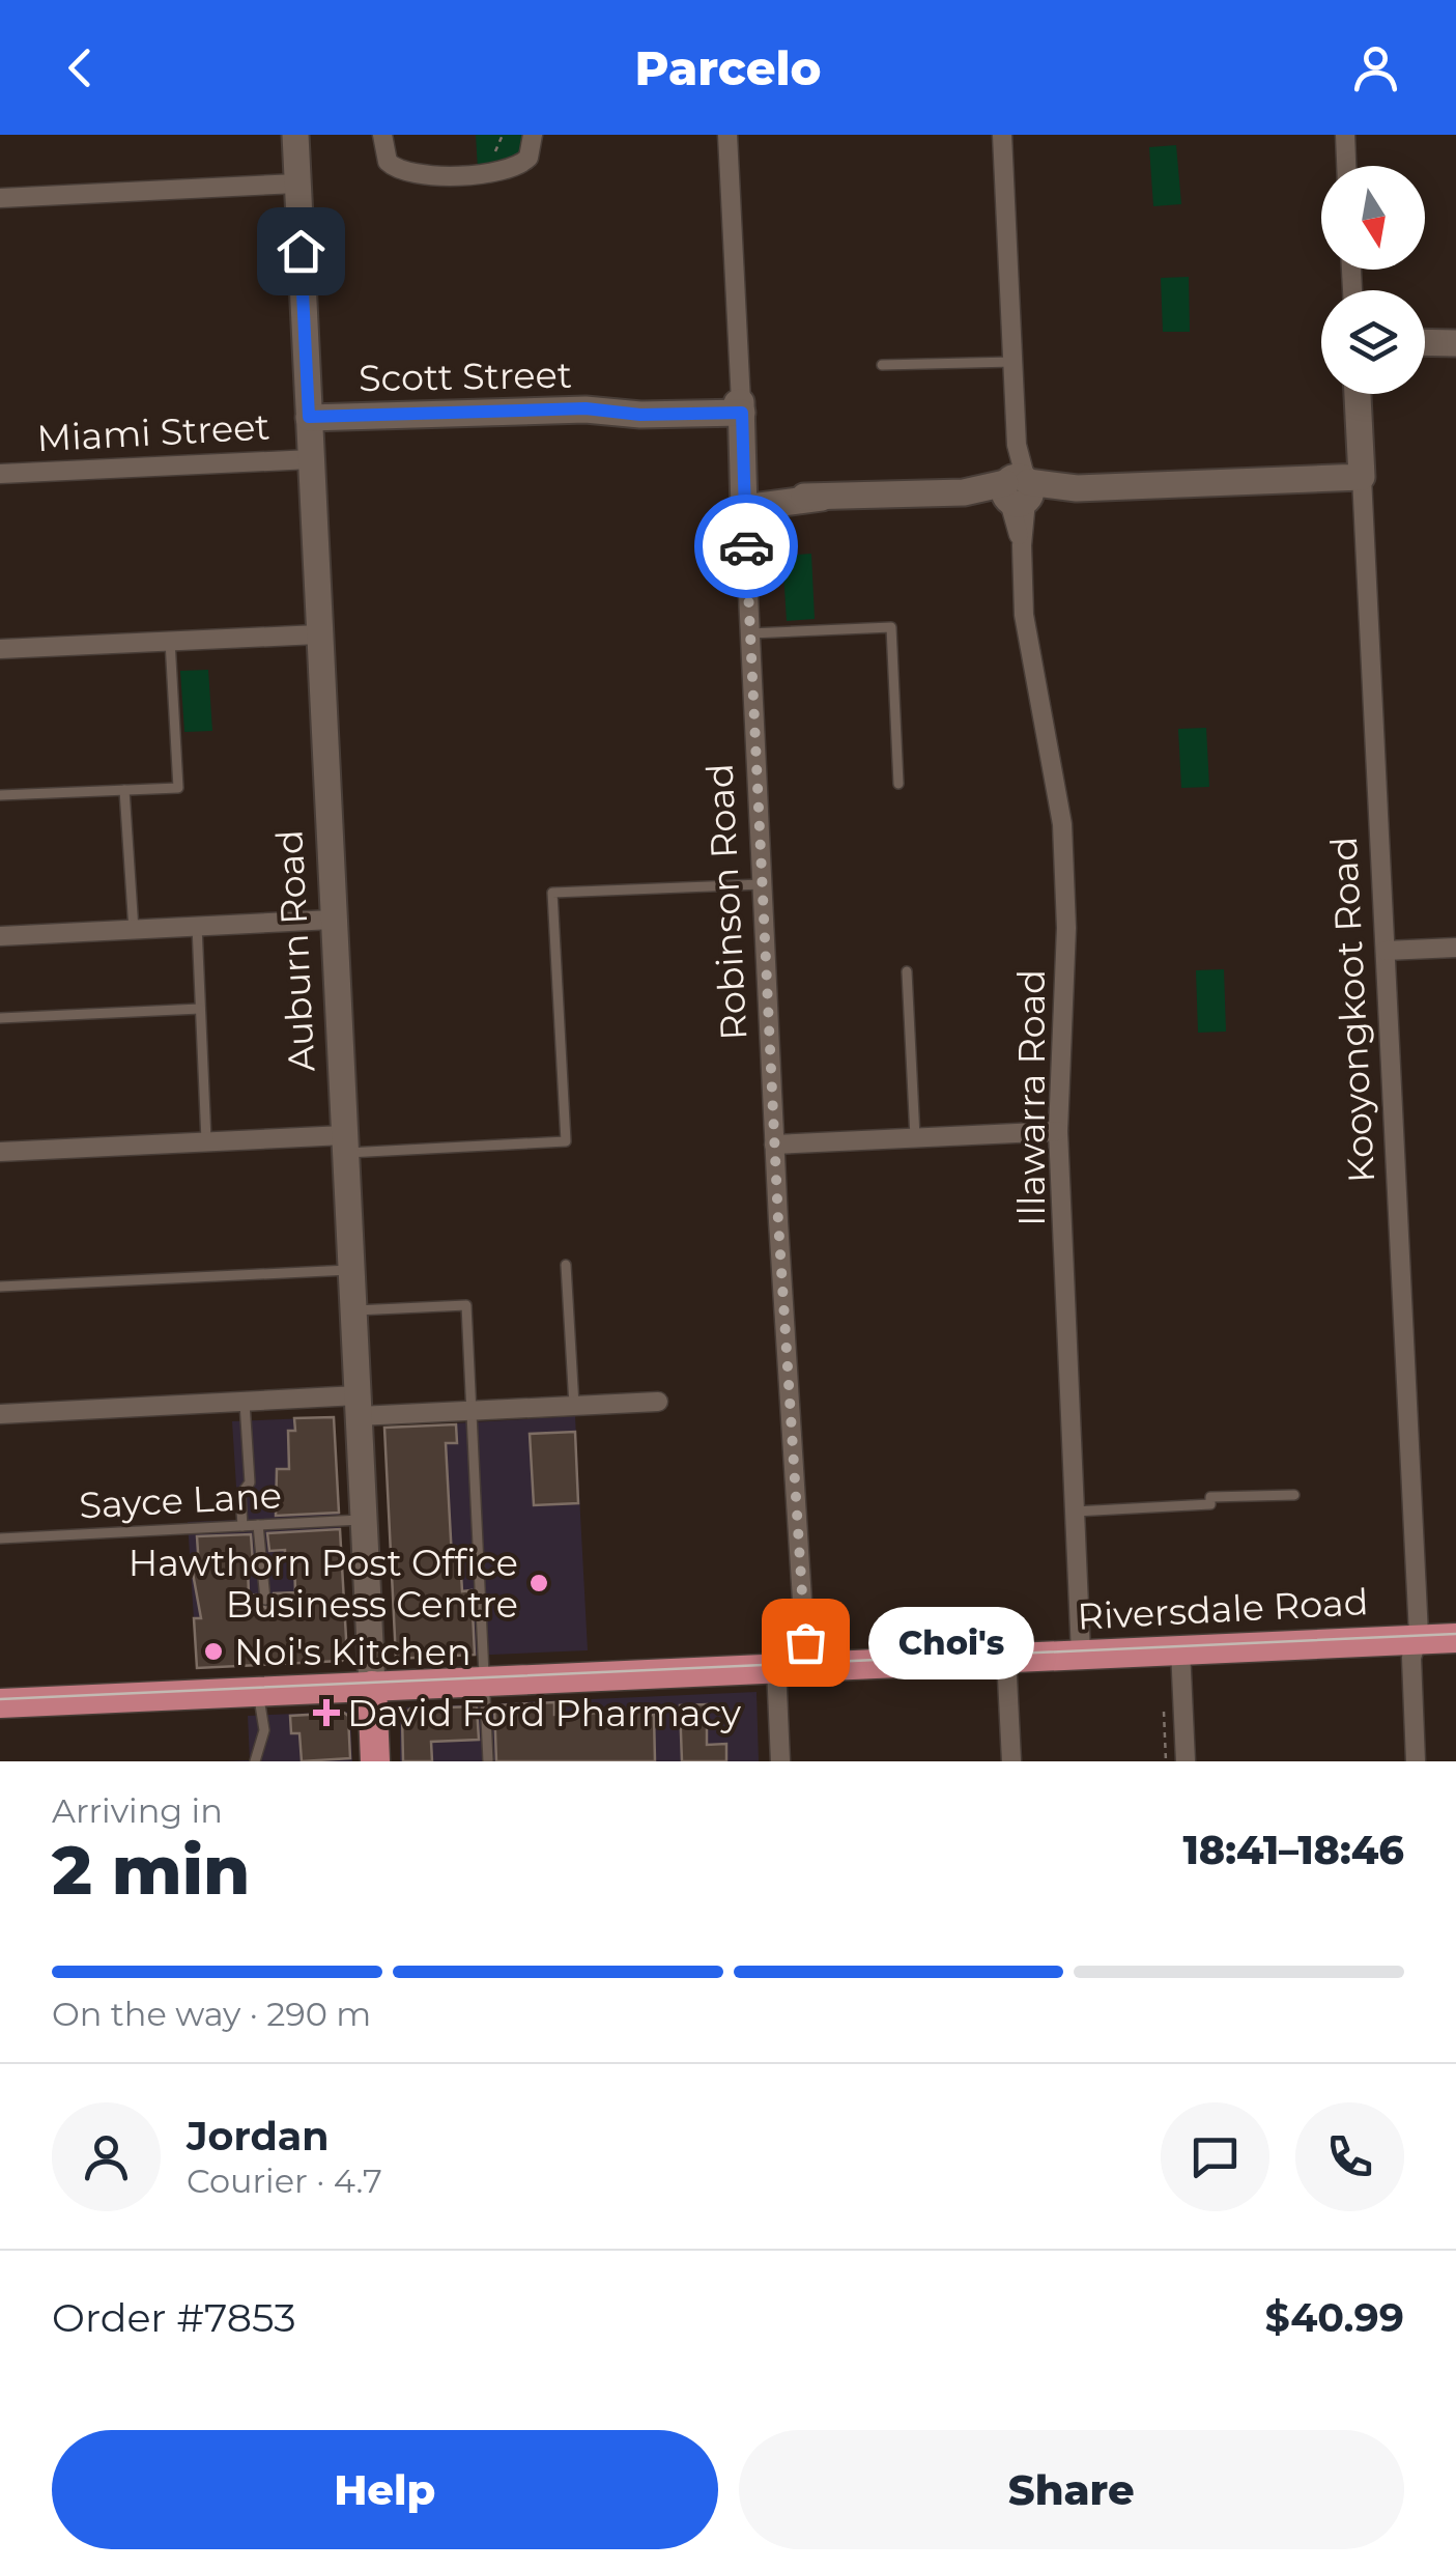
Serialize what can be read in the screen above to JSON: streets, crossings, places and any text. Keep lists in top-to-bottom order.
{
  "streets": {
    "main road": [
      "Scott Street",
      "Robinson Road",
      "Auburn Road",
      "Kooyongkoot Road",
      "Riversdale Road"
    ],
    "street": ["Miami Street", "Illawarra Road"],
    "lane": ["Sayce Lane"]
  },
  "crossings": [
    ["Scott Street", "Robinson Road"],
    ["Scott Street", "Auburn Road"],
    ["Miami Street", "Auburn Road"],
    ["Robinson Road", "Riversdale Road"],
    ["Auburn Road", "Sayce Lane"],
    ["Auburn Road", "Riversdale Road"],
    ["Kooyongkoot Road", "Riversdale Road"],
    ["Illawarra Road", "Riversdale Road"]
  ],
  "places": {
    "other": ["Hawthorn Post Office Business Centre", "Choi's", "Noi's Kitchen"],
    "health": ["David Ford Pharmacy"]
  },
  "north": "bottom",
  "page": {
    "header": "Parcelo",
    "bubble": "Choi's",
    "heading": ["2 min", "Arriving in", "18:41–18:46"],
    "panel": [
      "Jordan",
      "Courier · 4.7",
      "Order #7853",
      "$40.99"
    ],
    "bar": "On the way · 290 m",
    "buttons": ["Help", "Share"]
  }
}
